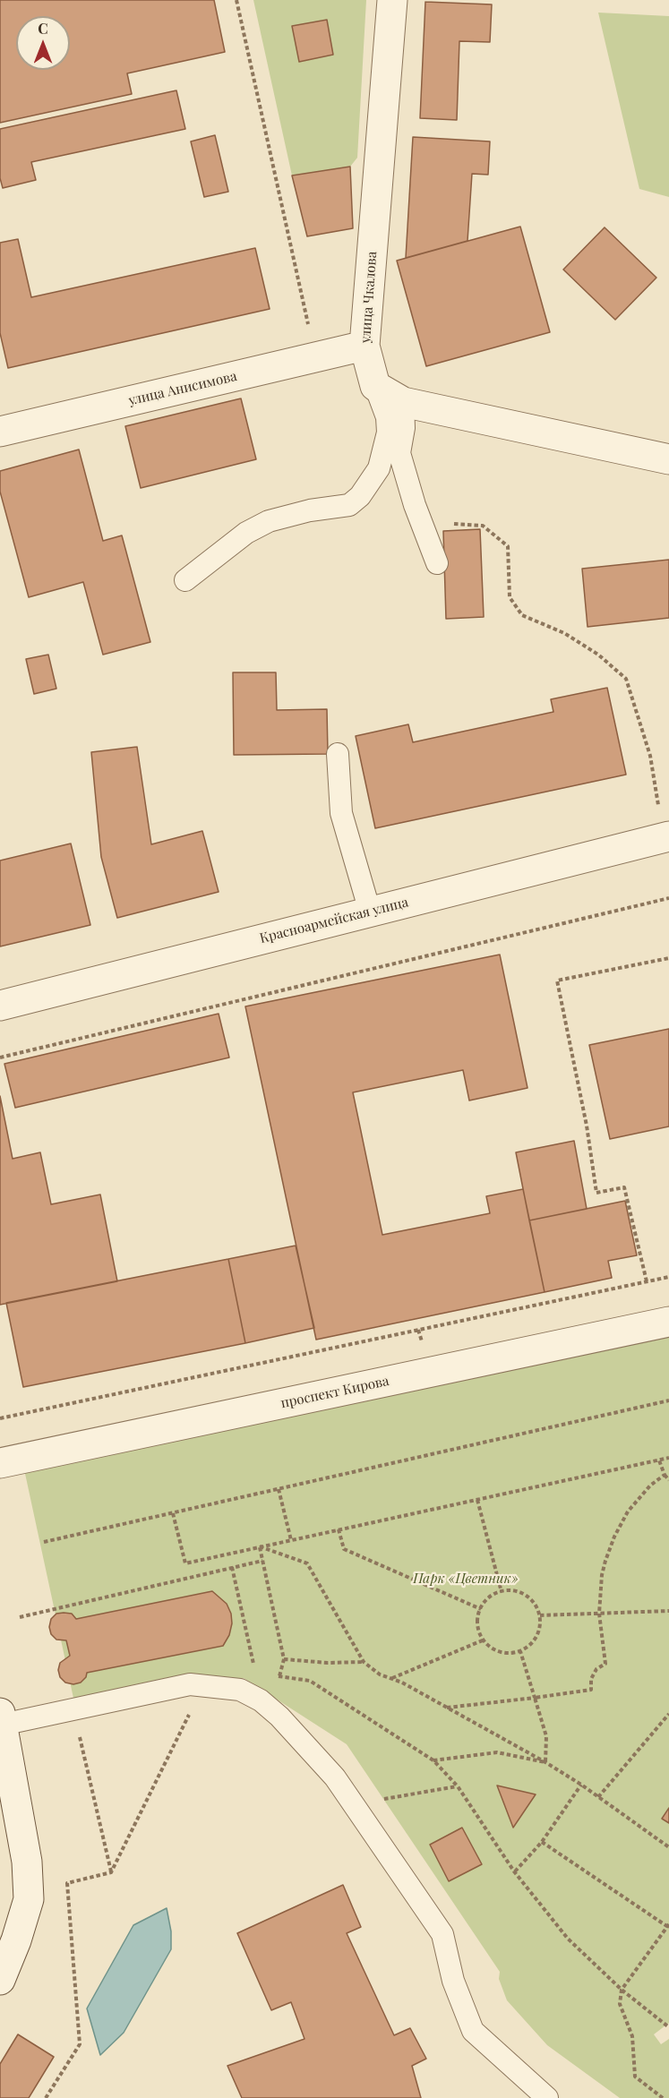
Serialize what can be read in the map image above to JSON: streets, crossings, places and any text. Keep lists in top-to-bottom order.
{
  "streets": {
    "street": [
      "улица Чкалова",
      "улица Анисимова",
      "Красноармейская улица",
      "проспект Кирова"
    ]
  },
  "crossings": [
    ["улица Чкалова", "улица Анисимова"]
  ],
  "parks": ["Парк «Цветник»"],
  "north": "top"
}
